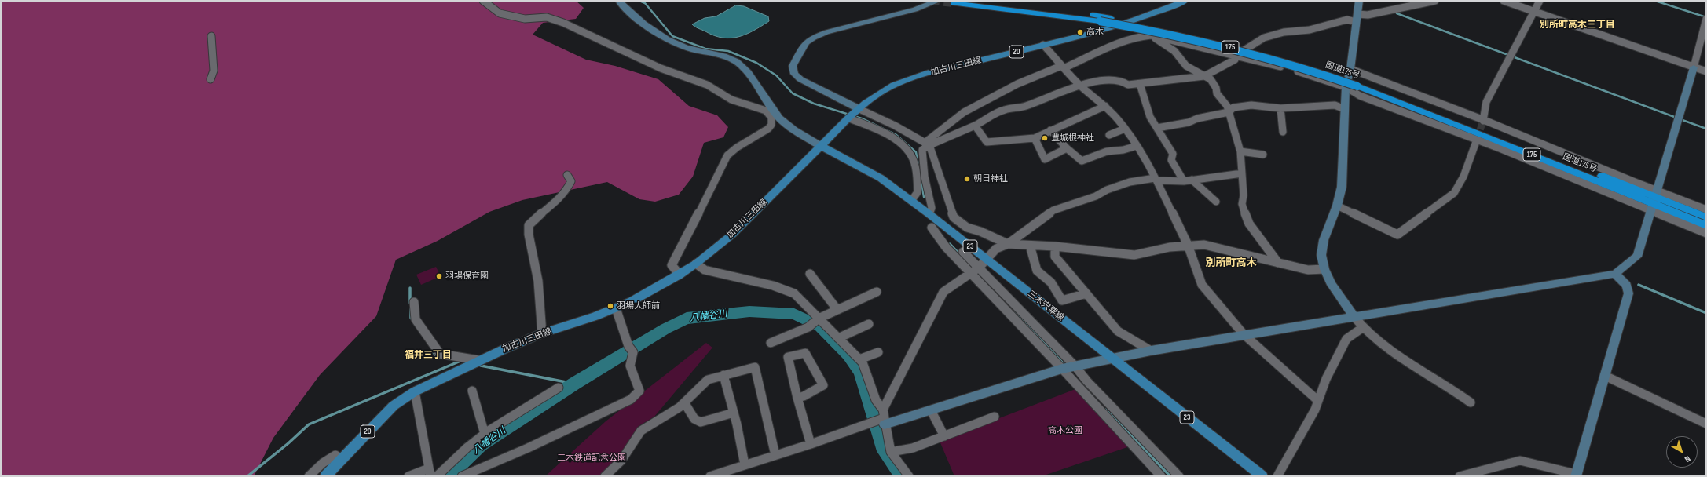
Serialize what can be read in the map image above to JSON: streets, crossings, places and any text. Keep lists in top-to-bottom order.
{
  "streets": {
    "highway": ["175", "国道175号"],
    "main road": [
      "20",
      "加古川三田線",
      "23",
      "三木宍粟線"
    ]
  },
  "crossings": [
    ["加古川三田線", "三木宍粟線"]
  ],
  "districts": ["別所町高木三丁目", "別所町高木", "福井三丁目"],
  "water": ["八幡谷川"],
  "parks": ["高木公園", "三木鉄道記念公園"],
  "places": [
    "高木",
    "豊城根神社",
    "朝日神社",
    "羽場保育園",
    "羽場大師前"
  ],
  "north": "bottom right"
}
